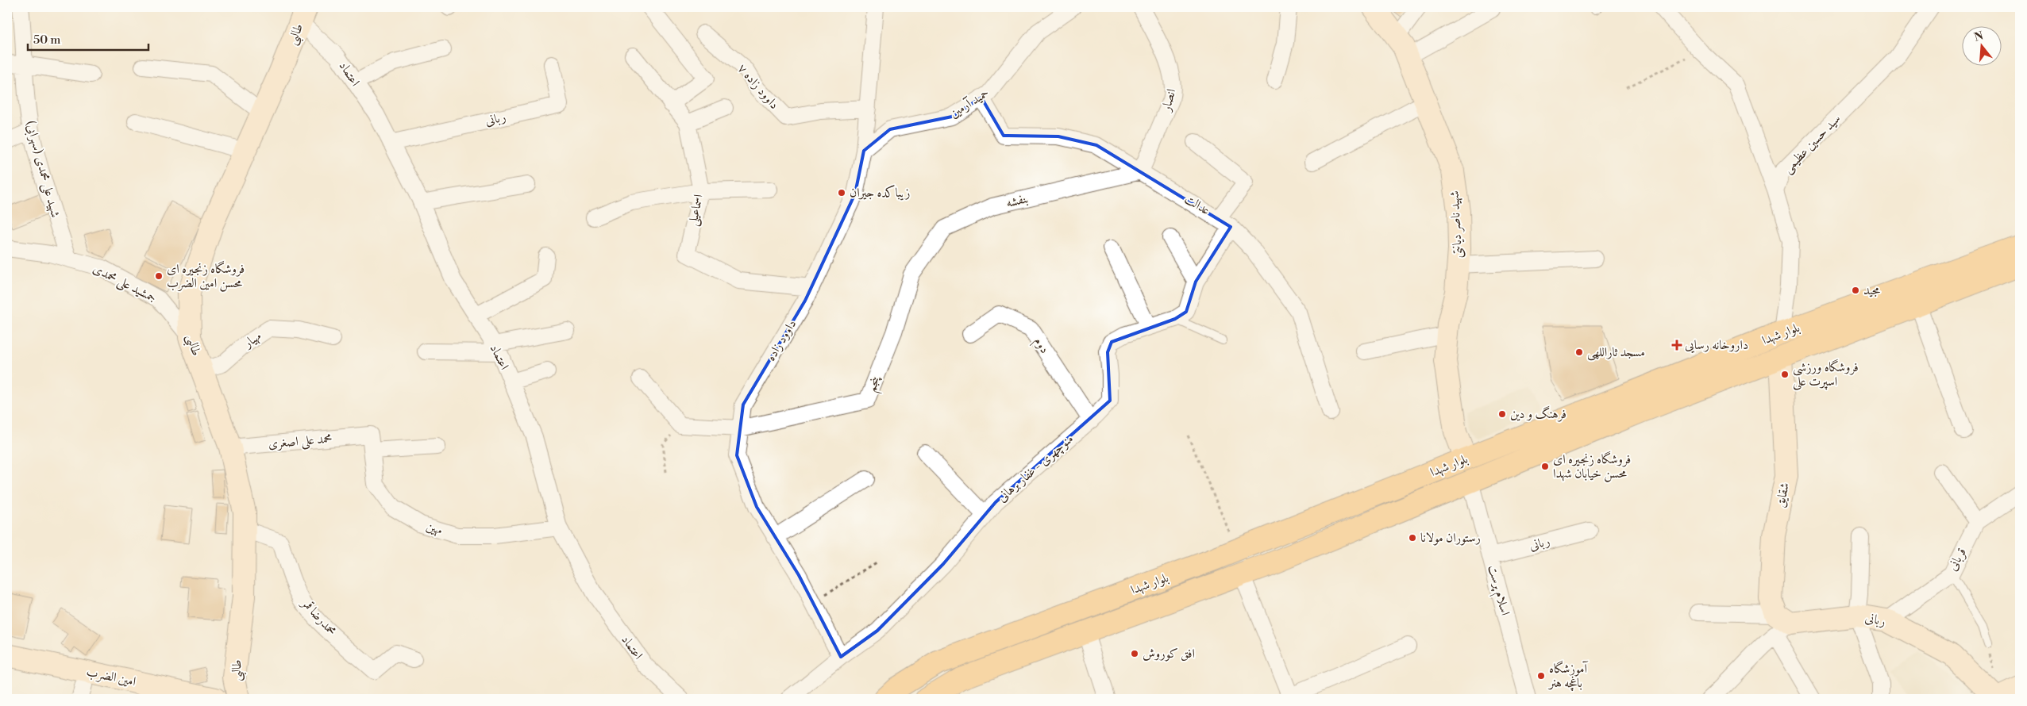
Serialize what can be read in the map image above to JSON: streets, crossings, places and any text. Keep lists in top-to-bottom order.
{
  "streets": {
    "main road": [
      "طالبی",
      "ربانی",
      "شهید ناصر دیانتی",
      "بلوار شهدا",
      "شقایق",
      "امین الضرب"
    ],
    "street": [
      "اعتماد",
      "داوود زاده ۷",
      "انصار",
      "حمید آرمین",
      "سید حسین عظیمی",
      "شهید علی محمدی (سهرابی)",
      "بنفشه",
      "عدالت",
      "اسماعیلی",
      "جمشید علی محمدی",
      "مهیار",
      "داوود زاده",
      "دوم",
      "پنجم",
      "محمد علی اصغری",
      "منوچهری - غفار برهانی",
      "مهین",
      "قربانی",
      "اسلام پرست",
      "محمدرضا قمر"
    ]
  },
  "crossings": [
    ["طالبی", "اعتماد"],
    ["طالبی", "جمشید علی محمدی"],
    ["طالبی", "مهیار"],
    ["طالبی", "محمد علی اصغری"],
    ["طالبی", "محمدرضا قمر"],
    ["اعتماد", "ربانی"],
    ["اعتماد", "مهین"],
    ["داوود زاده ۷", "داوود زاده"],
    ["انصار", "بنفشه"],
    ["انصار", "عدالت"],
    ["حمید آرمین", "عدالت"],
    ["حمید آرمین", "داوود زاده"],
    ["ربانی", "شقایق"],
    ["ربانی", "قربانی"],
    ["ربانی", "اسلام پرست"],
    ["شهید علی محمدی (سهرابی)", "جمشید علی محمدی"],
    ["بنفشه", "عدالت"],
    ["بنفشه", "پنجم"],
    ["عدالت", "منوچهری - غفار برهانی"],
    ["اسماعیلی", "داوود زاده"],
    ["شهید ناصر دیانتی", "بلوار شهدا"],
    ["بلوار شهدا", "شقایق"],
    ["بلوار شهدا", "اسلام پرست"],
    ["داوود زاده", "پنجم"],
    ["داوود زاده", "منوچهری - غفار برهانی"],
    ["دوم", "منوچهری - غفار برهانی"],
    ["محمد علی اصغری", "مهین"]
  ],
  "places": {
    "other": [
      "زیباکده جیران",
      "فروشگاه زنجیره ای محسن امین الضرب",
      "مجید",
      "مسجد ثاراللهی",
      "فروشگاه ورزشی اسپرت علی",
      "فرهنگ و دین",
      "فروشگاه زنجیره ای محسن خیابان شهدا",
      "رستوران مولانا",
      "افق کوروش",
      "آموزشگاه باغچه هنر"
    ],
    "health": ["داروخانه رسایی"]
  },
  "scale_bar": "50 m",
  "north": "top"
}
